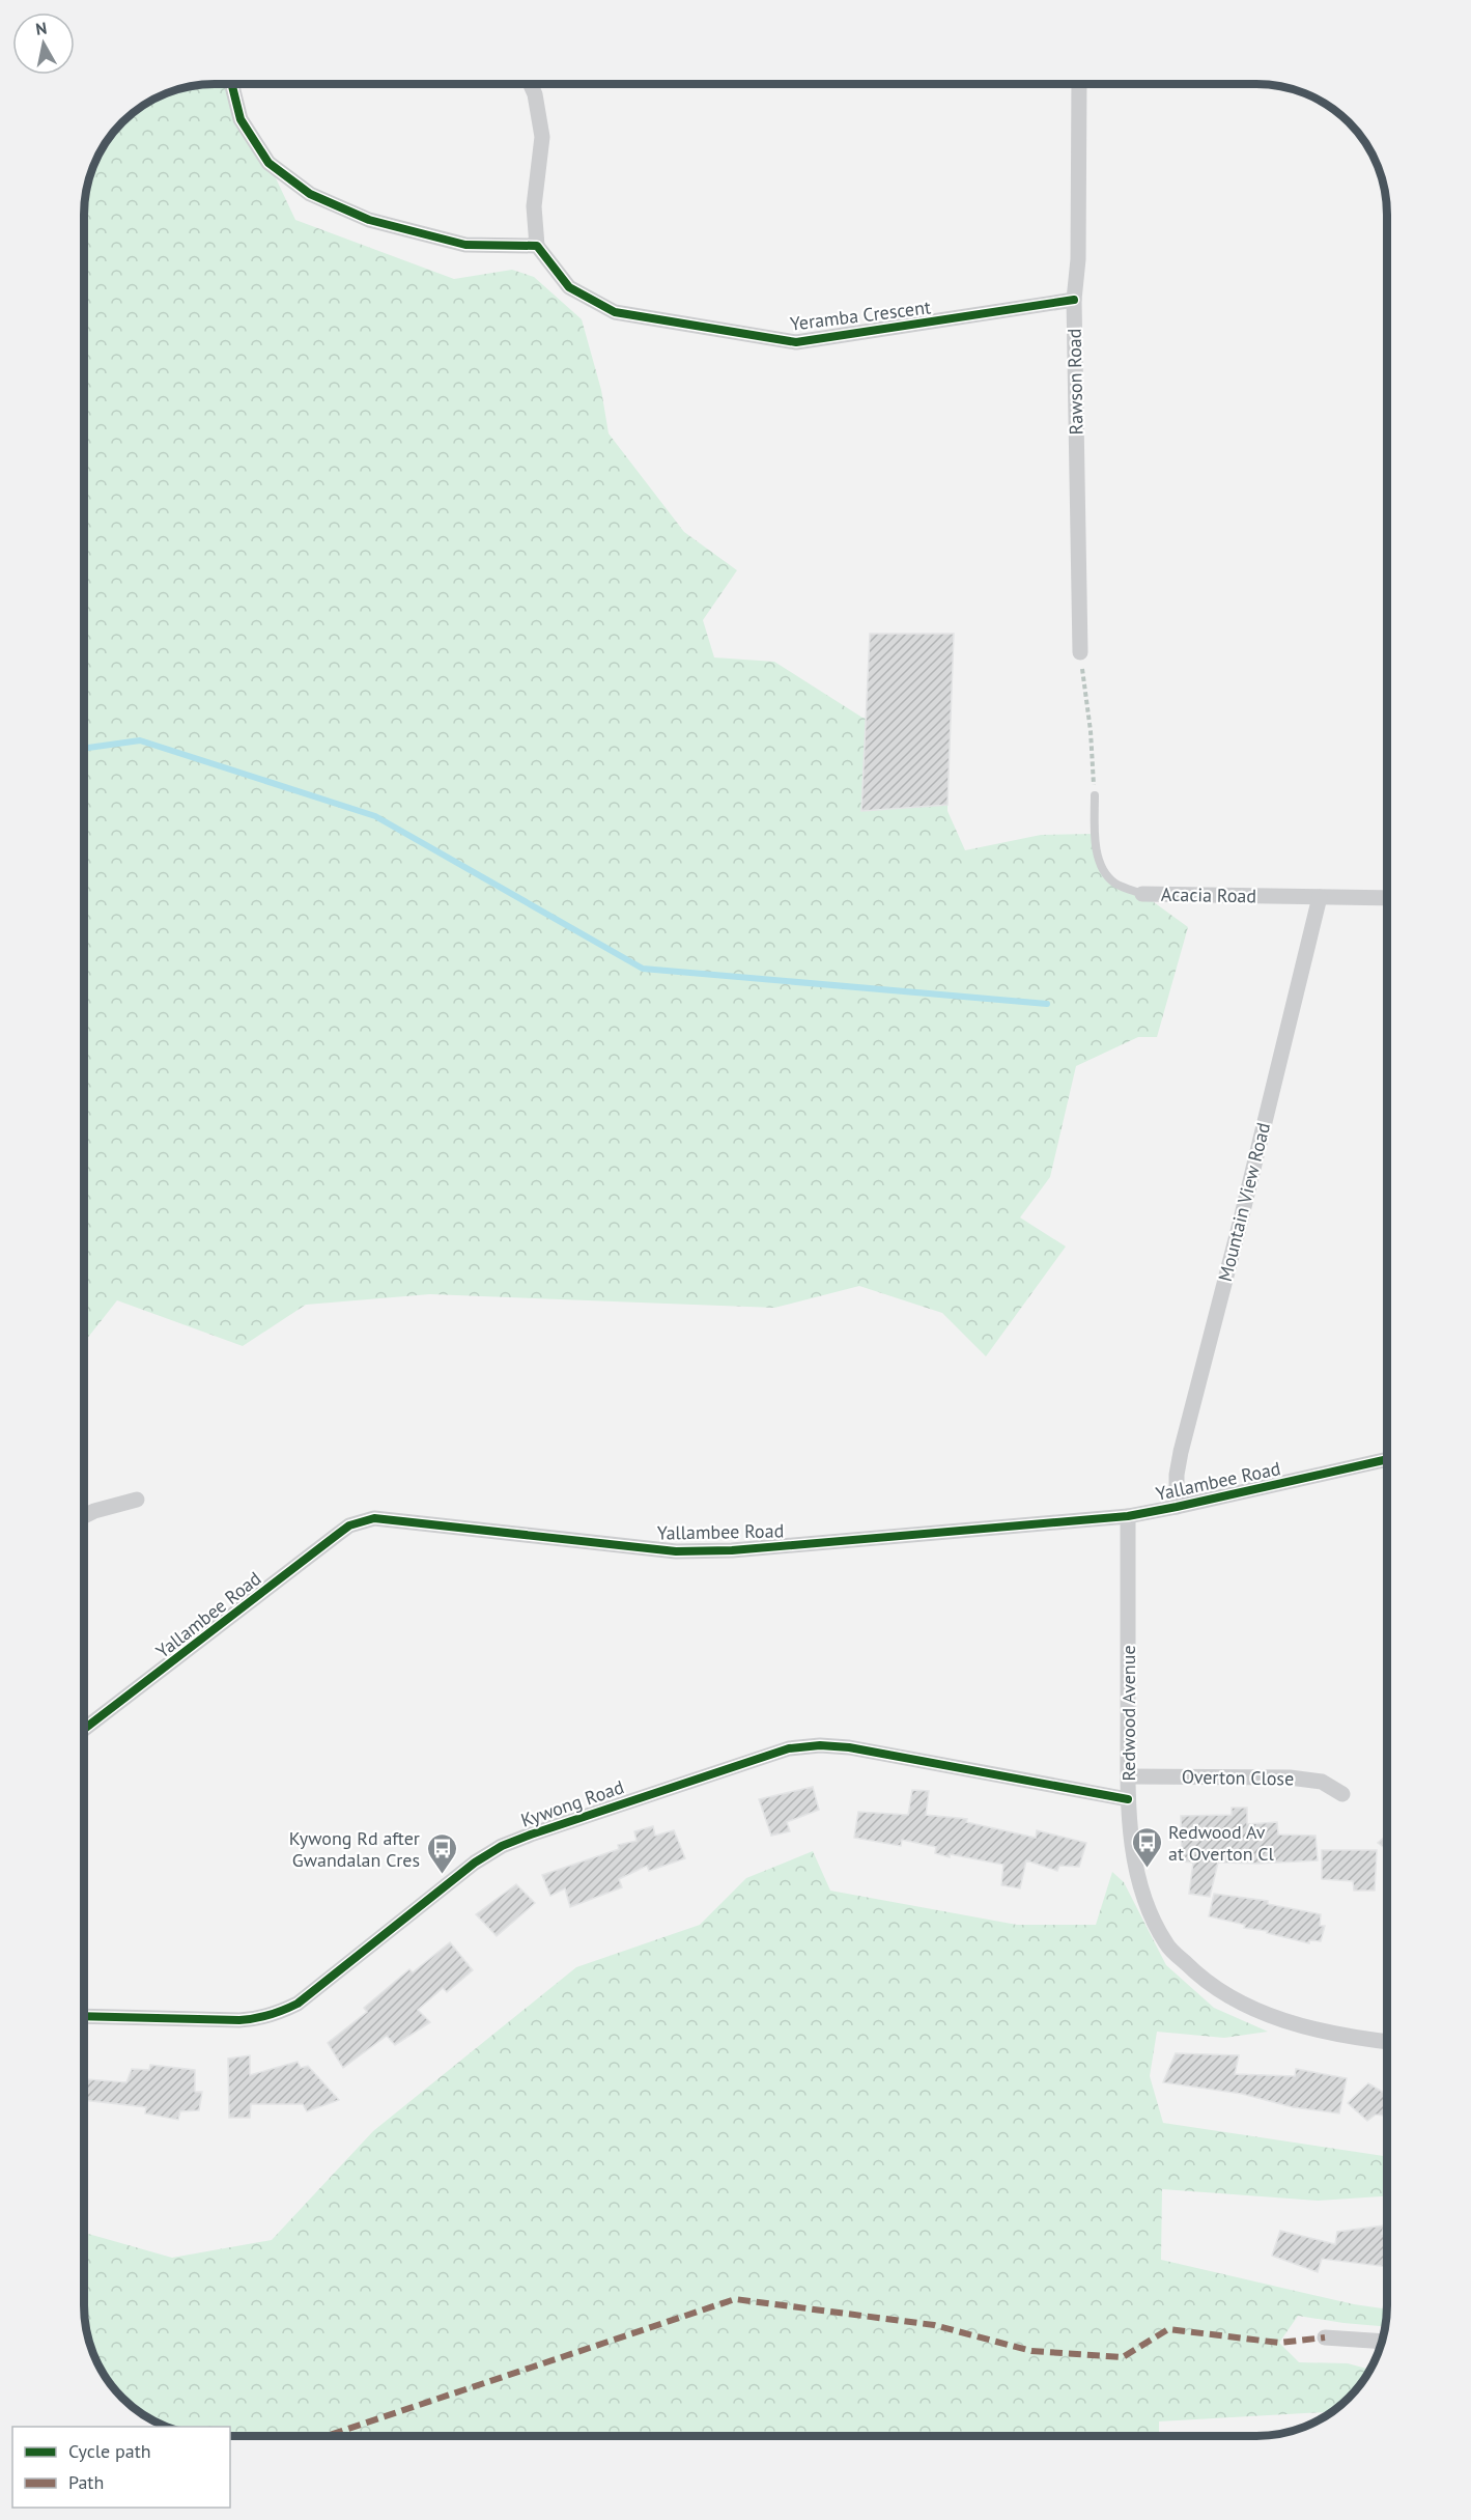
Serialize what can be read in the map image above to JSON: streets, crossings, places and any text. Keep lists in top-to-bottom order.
{
  "streets": {
    "street": [
      "Yeramba Crescent",
      "Rawson Road",
      "Acacia Road",
      "Mountain View Road",
      "Yallambee Road",
      "Redwood Avenue",
      "Overton Close",
      "Kywong Road"
    ]
  },
  "crossings": [
    ["Yeramba Crescent", "Rawson Road"],
    ["Acacia Road", "Mountain View Road"],
    ["Mountain View Road", "Yallambee Road"],
    ["Yallambee Road", "Redwood Avenue"],
    ["Redwood Avenue", "Overton Close"],
    ["Redwood Avenue", "Kywong Road"]
  ],
  "places": {
    "bus stop": ["Redwood Av at Overton Cl", "Kywong Rd after Gwandalan Cres"]
  },
  "legend": ["Cycle path", "Path"],
  "north": "top"
}
